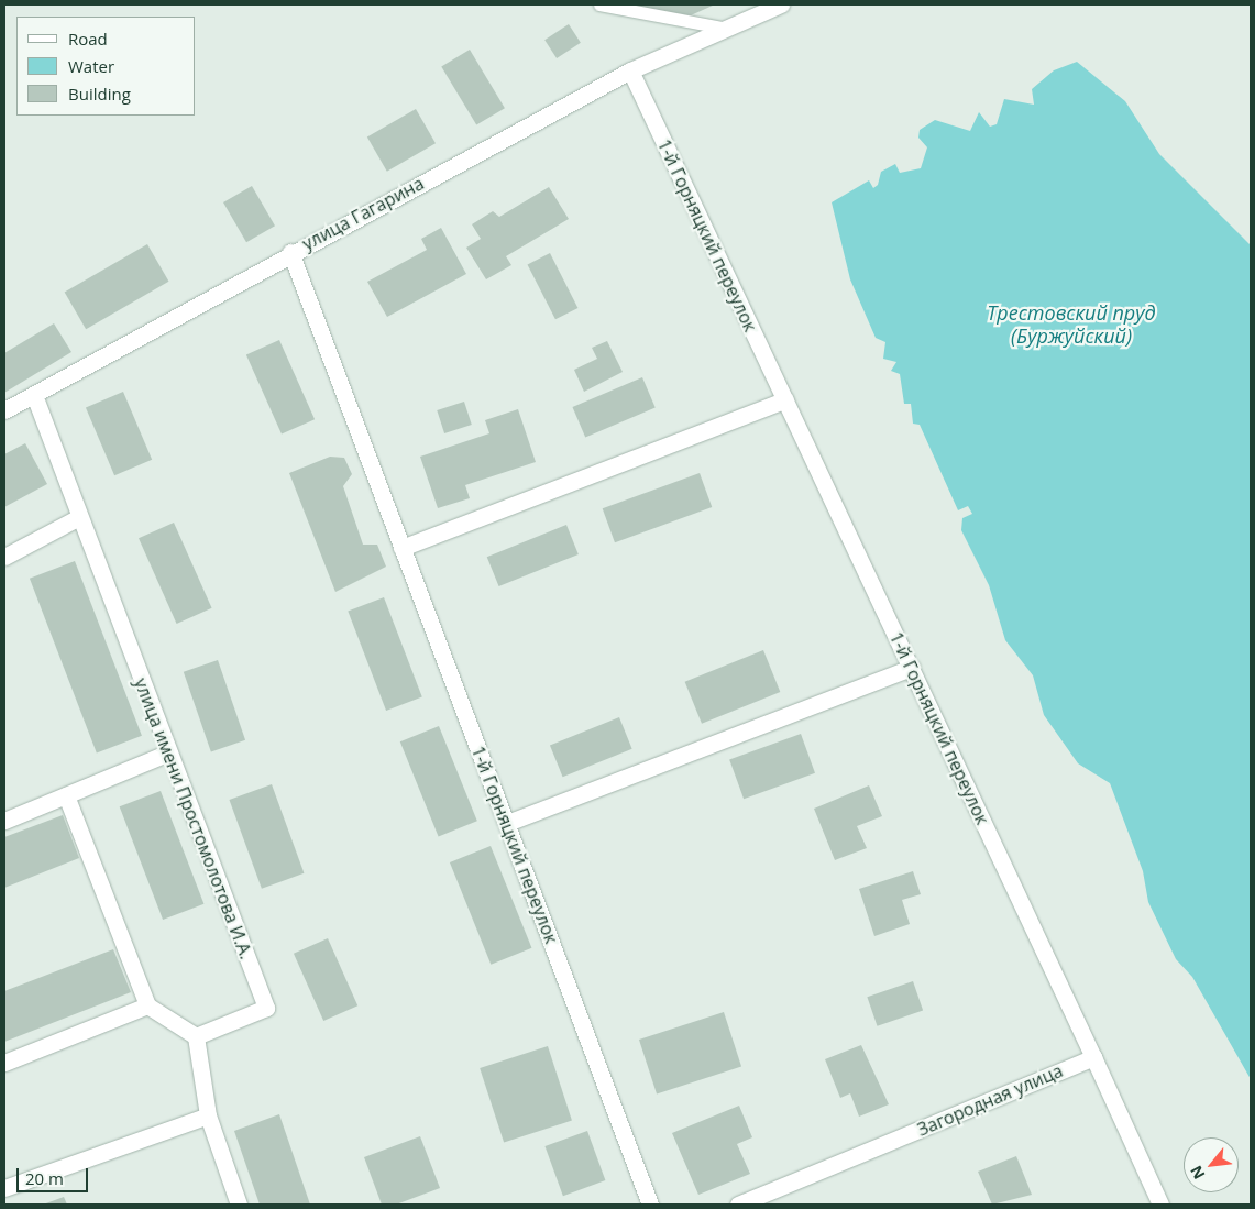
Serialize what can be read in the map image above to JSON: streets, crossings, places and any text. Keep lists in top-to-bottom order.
{
  "streets": {
    "street": [
      "улица Гагарина",
      "1-й Горняцкий переулок",
      "улица имени Простомолотова И.А.",
      "Загородная улица"
    ]
  },
  "crossings": [
    ["улица Гагарина", "1-й Горняцкий переулок"],
    ["улица Гагарина", "улица имени Простомолотова И.А."],
    ["1-й Горняцкий переулок", "Загородная улица"]
  ],
  "water": ["Трестовский пруд (Буржуйский)"],
  "legend": ["Road", "Water", "Building"],
  "scale_bar": "20 m",
  "north": "bottom left"
}
